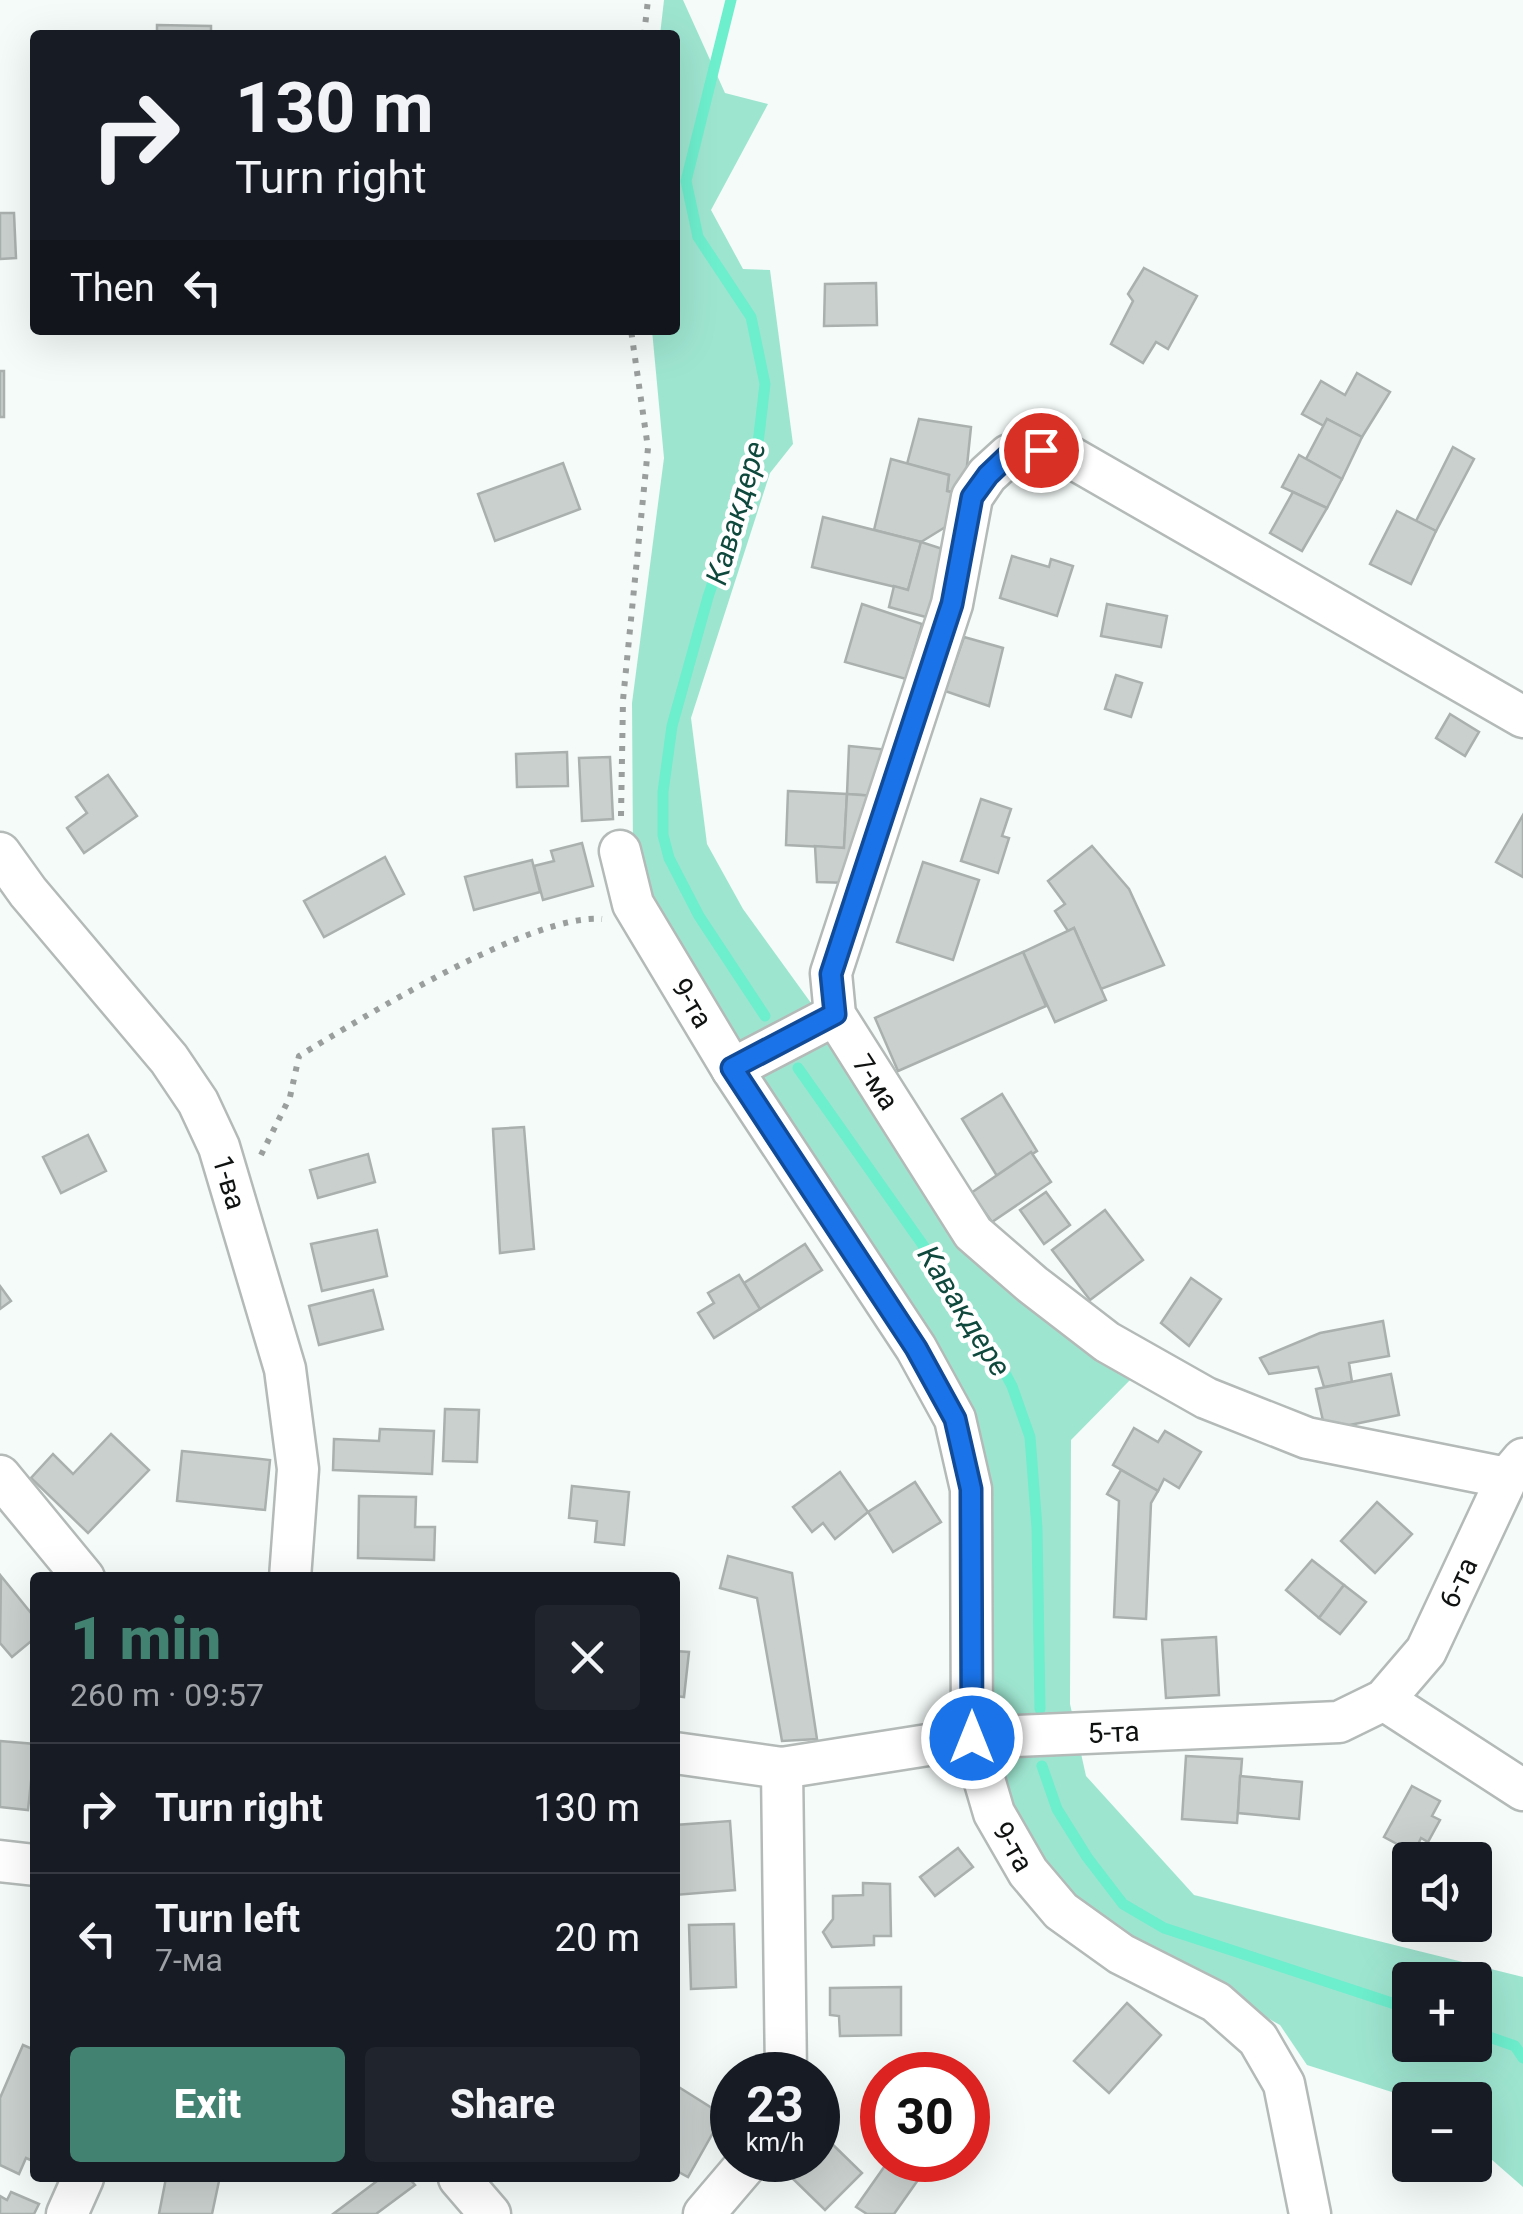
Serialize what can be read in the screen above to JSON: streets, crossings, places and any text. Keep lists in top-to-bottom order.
{
  "streets": {
    "street": [
      "9-та",
      "7-ма",
      "1-ва",
      "6-та",
      "5-та"
    ]
  },
  "crossings": [
    ["9-та", "5-та"],
    ["7-ма", "6-та"],
    ["6-та", "5-та"]
  ],
  "water": ["Кавакдере"],
  "page": {
    "turn": ["130 m", "Turn right"],
    "then": "Then",
    "heading": ["1 min", "260 m · 09:57"],
    "list": [
      {
        "name": "Turn right",
        "value": "130 m"
      },
      {
        "name": "Turn left",
        "note": "7-ма",
        "value": "20 m"
      }
    ],
    "map_buttons": ["+", "−"],
    "buttons": ["Exit", "Share"],
    "speed": "23 km/h",
    "limit": "30"
  }
}
